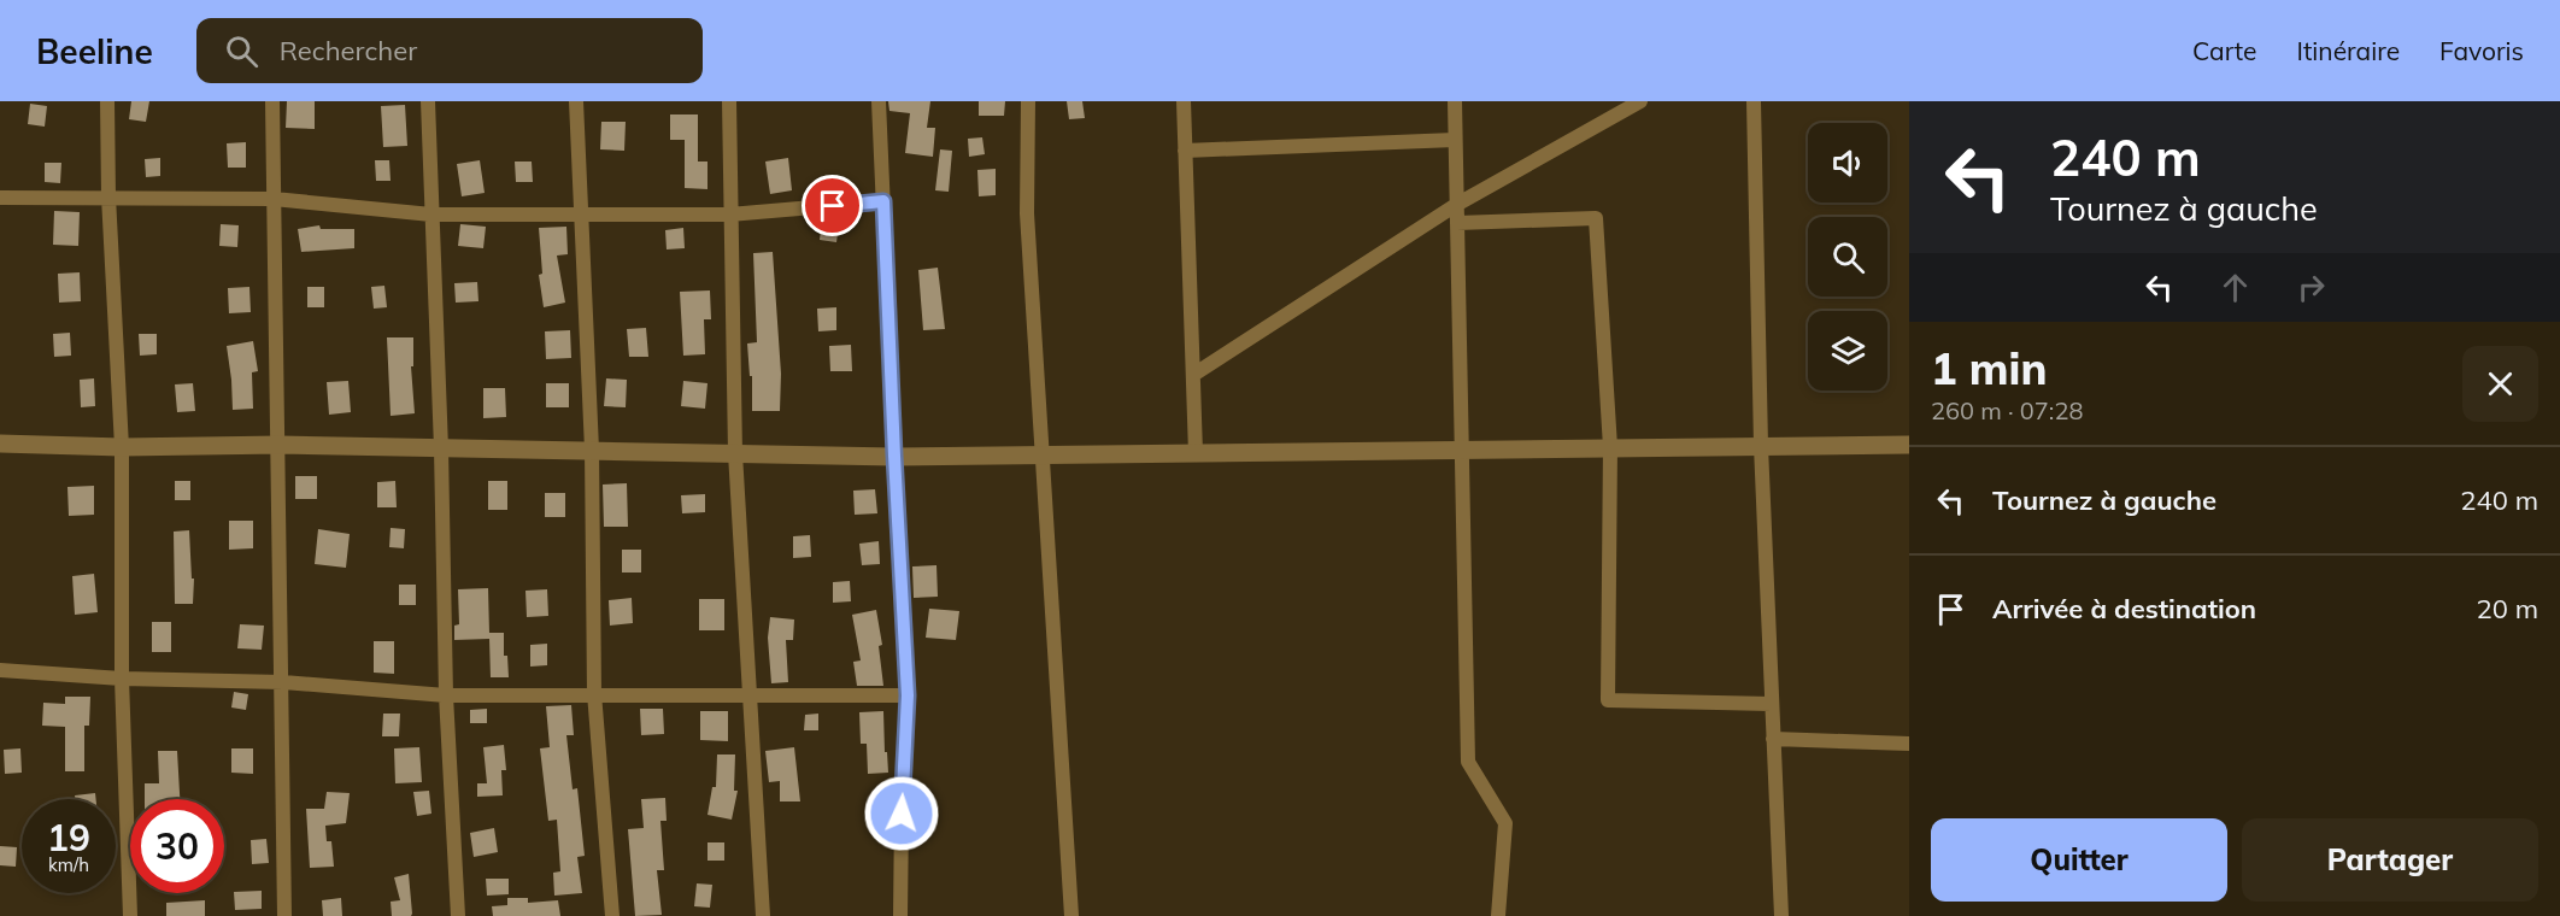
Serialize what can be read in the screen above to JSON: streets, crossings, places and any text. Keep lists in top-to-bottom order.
{
  "page": {
    "header": "Beeline",
    "search": "Rechercher",
    "nav": ["Carte", "Itinéraire", "Favoris"],
    "turn": ["240 m", "Tournez à gauche"],
    "heading": ["1 min", "260 m · 07:28"],
    "list": [
      {
        "name": "Tournez à gauche",
        "value": "240 m"
      },
      {
        "name": "Arrivée à destination",
        "value": "20 m"
      }
    ],
    "speed": "19 km/h",
    "limit": "30",
    "buttons": ["Quitter", "Partager"]
  }
}
